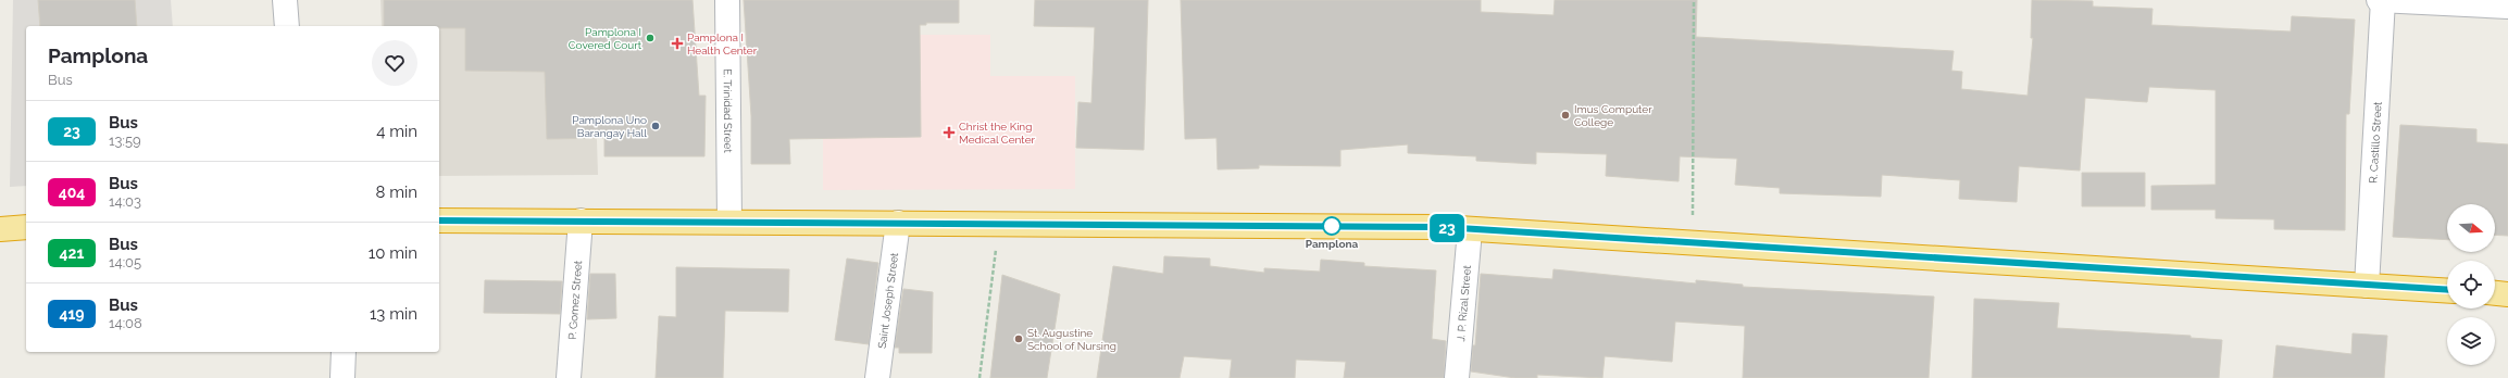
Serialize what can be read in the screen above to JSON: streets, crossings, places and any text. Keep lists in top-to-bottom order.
{
  "streets": {
    "street": [
      "E. Trinidad Street",
      "R. Castillo Street",
      "P. Gomez Street",
      "Saint Joseph Street",
      "J. P. Rizal Street"
    ]
  },
  "places": {
    "other": [
      "Pamplona I Covered Court",
      "Imus Computer College",
      "Pamplona Uno Barangay Hall",
      "Pamplona",
      "St. Augustine School of Nursing"
    ],
    "health": ["Pamplona I Health Center", "Christ the King Medical Center"]
  },
  "lines": ["bus line 23"],
  "north": "right",
  "page": {
    "on_map": "23",
    "heading": ["Pamplona", "Bus"],
    "list": [
      {
        "mark": "23",
        "name": "Bus",
        "note": "13:59",
        "value": "4 min"
      },
      {
        "mark": "404",
        "name": "Bus",
        "note": "14:03",
        "value": "8 min"
      },
      {
        "mark": "421",
        "name": "Bus",
        "note": "14:05",
        "value": "10 min"
      },
      {
        "mark": "419",
        "name": "Bus",
        "note": "14:08",
        "value": "13 min"
      }
    ]
  }
}
